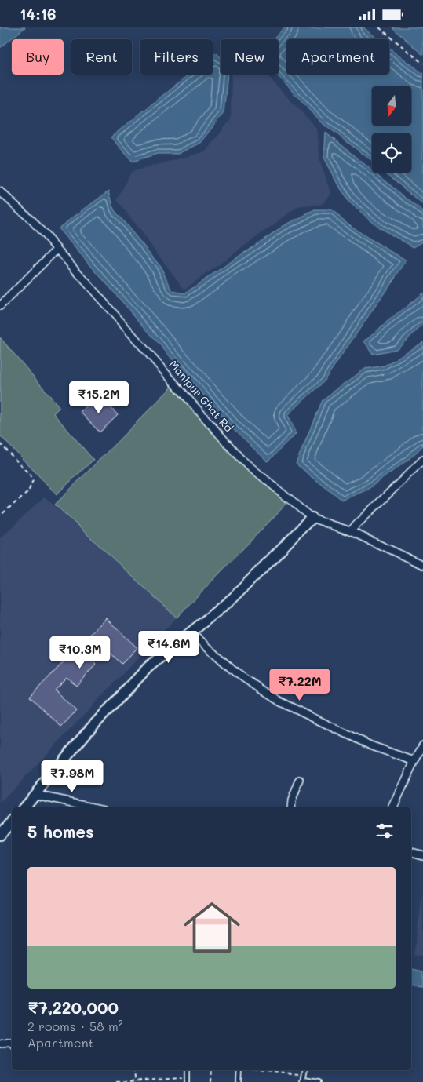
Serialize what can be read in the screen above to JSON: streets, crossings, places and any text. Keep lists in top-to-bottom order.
{
  "streets": {
    "street": ["Manipur Ghat Rd"]
  },
  "north": "bottom",
  "page": {
    "status": "14:16",
    "chip": [
      "Buy",
      "Rent",
      "Filters",
      "New",
      "Apartment"
    ],
    "price": [
      "₹15.2M",
      "₹14.6M",
      "₹10.3M",
      "₹7.22M",
      "₹7.98M"
    ],
    "heading": "5 homes",
    "list": [
      {
        "name": "₹7,220,000",
        "note": "2 rooms · 58 m² · Apartment"
      }
    ]
  }
}
